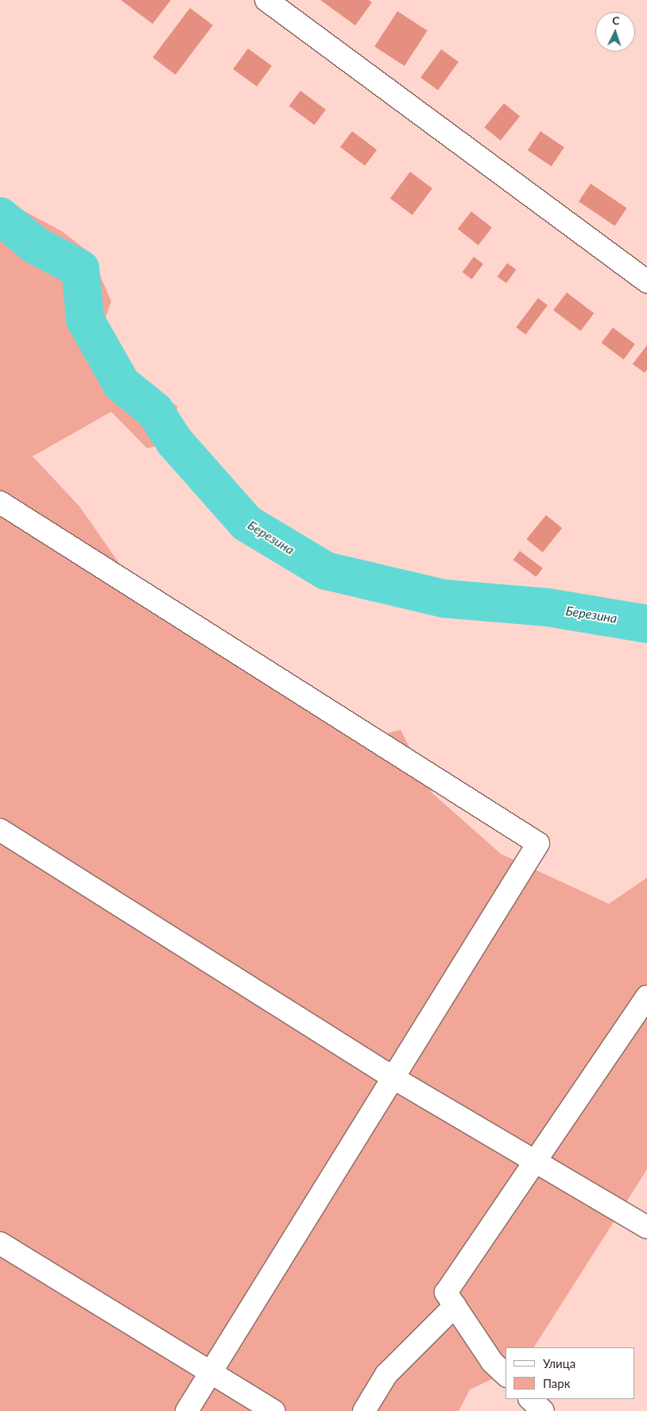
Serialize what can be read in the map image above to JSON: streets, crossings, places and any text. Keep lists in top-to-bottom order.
{
  "water": ["Березина"],
  "legend": ["Улица", "Парк"],
  "north": "top"
}
